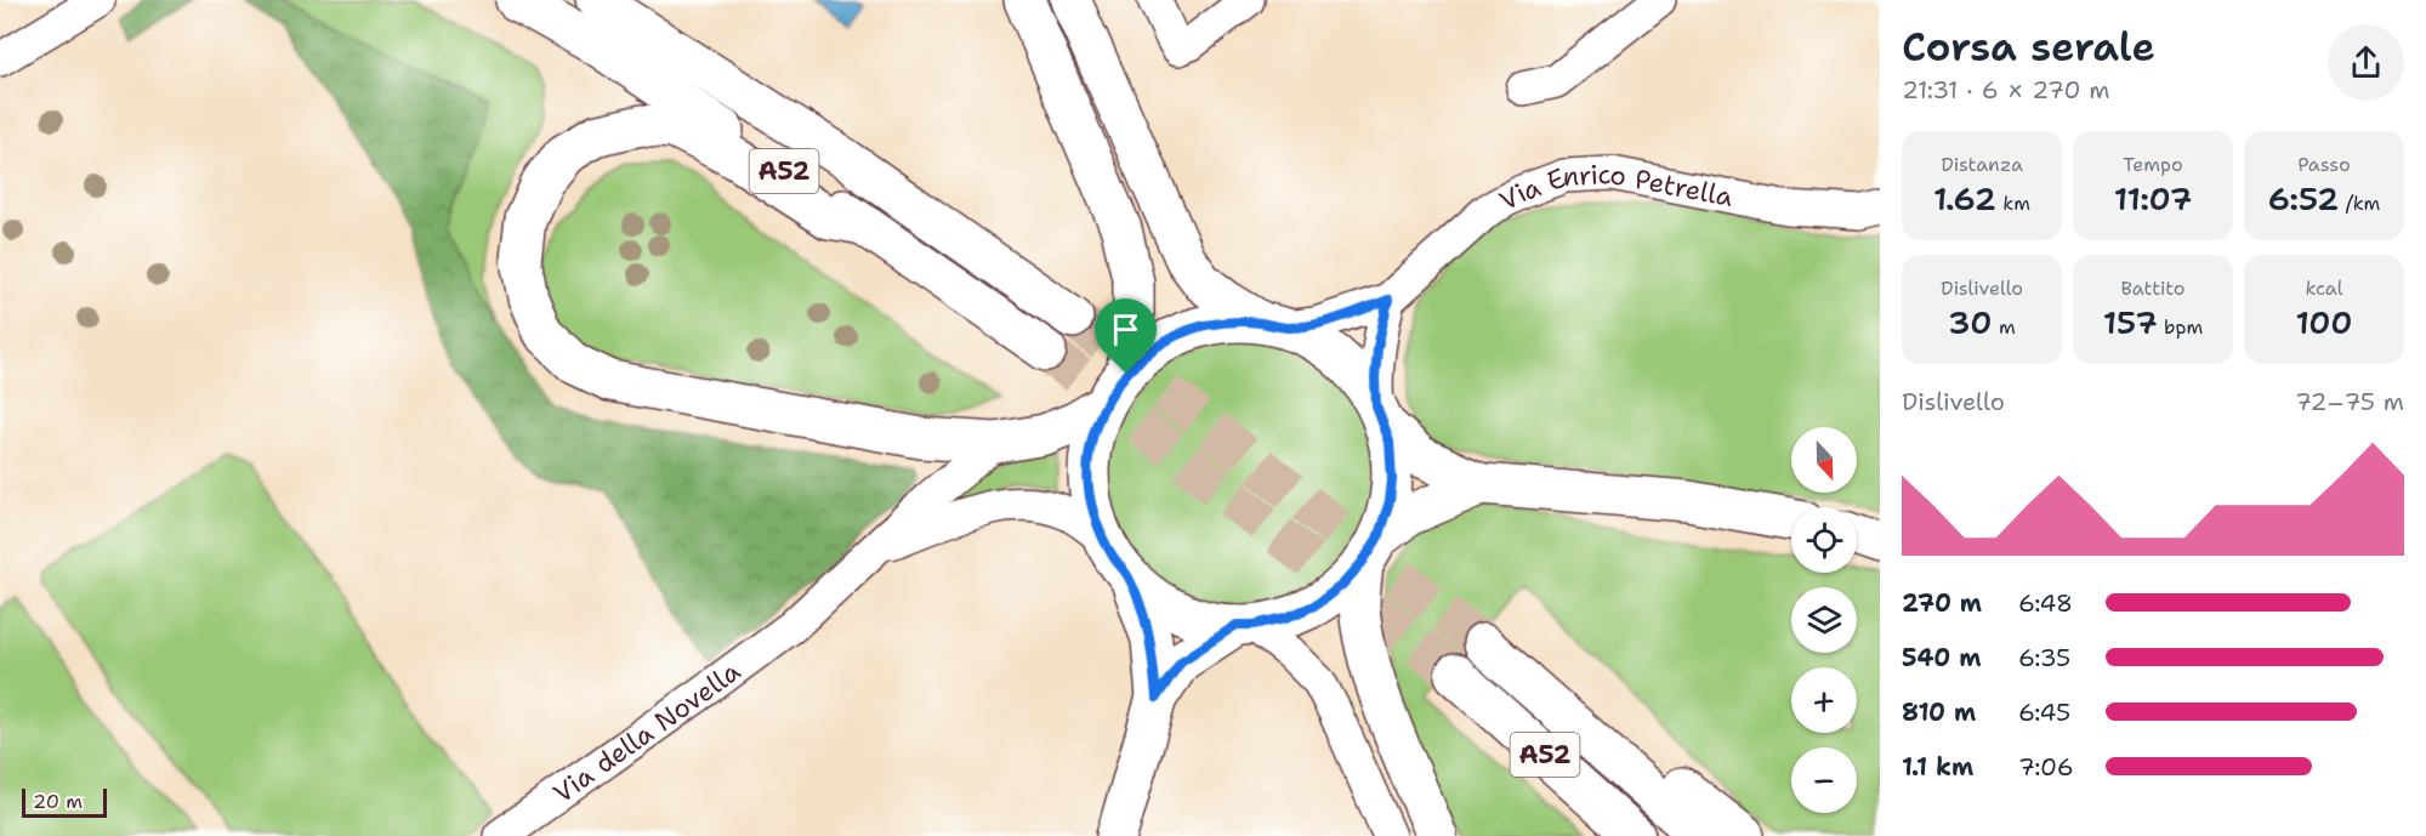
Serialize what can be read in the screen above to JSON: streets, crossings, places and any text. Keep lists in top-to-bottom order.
{
  "streets": {
    "main road": ["A52"],
    "street": ["Via Enrico Petrella", "Via della Novella"]
  },
  "scale_bar": "20 m",
  "north": "bottom",
  "page": {
    "heading": ["Corsa serale", "21:31 · 6 × 270 m"],
    "stats": [
      ["Distanza", "1.62 km"],
      ["Tempo", "11:07"],
      ["Passo", "6:52 /km"],
      ["Dislivello", "30 m"],
      ["Battito", "157 bpm"],
      ["kcal", "100"]
    ],
    "chart": ["Dislivello", "72–75 m"],
    "map_buttons": ["+", "−"],
    "list": [
      {
        "name": "270 m",
        "note": "6:48"
      },
      {
        "name": "540 m",
        "note": "6:35"
      },
      {
        "name": "810 m",
        "note": "6:45"
      },
      {
        "name": "1.1 km",
        "note": "7:06"
      }
    ],
    "scale": "20 m"
  }
}
